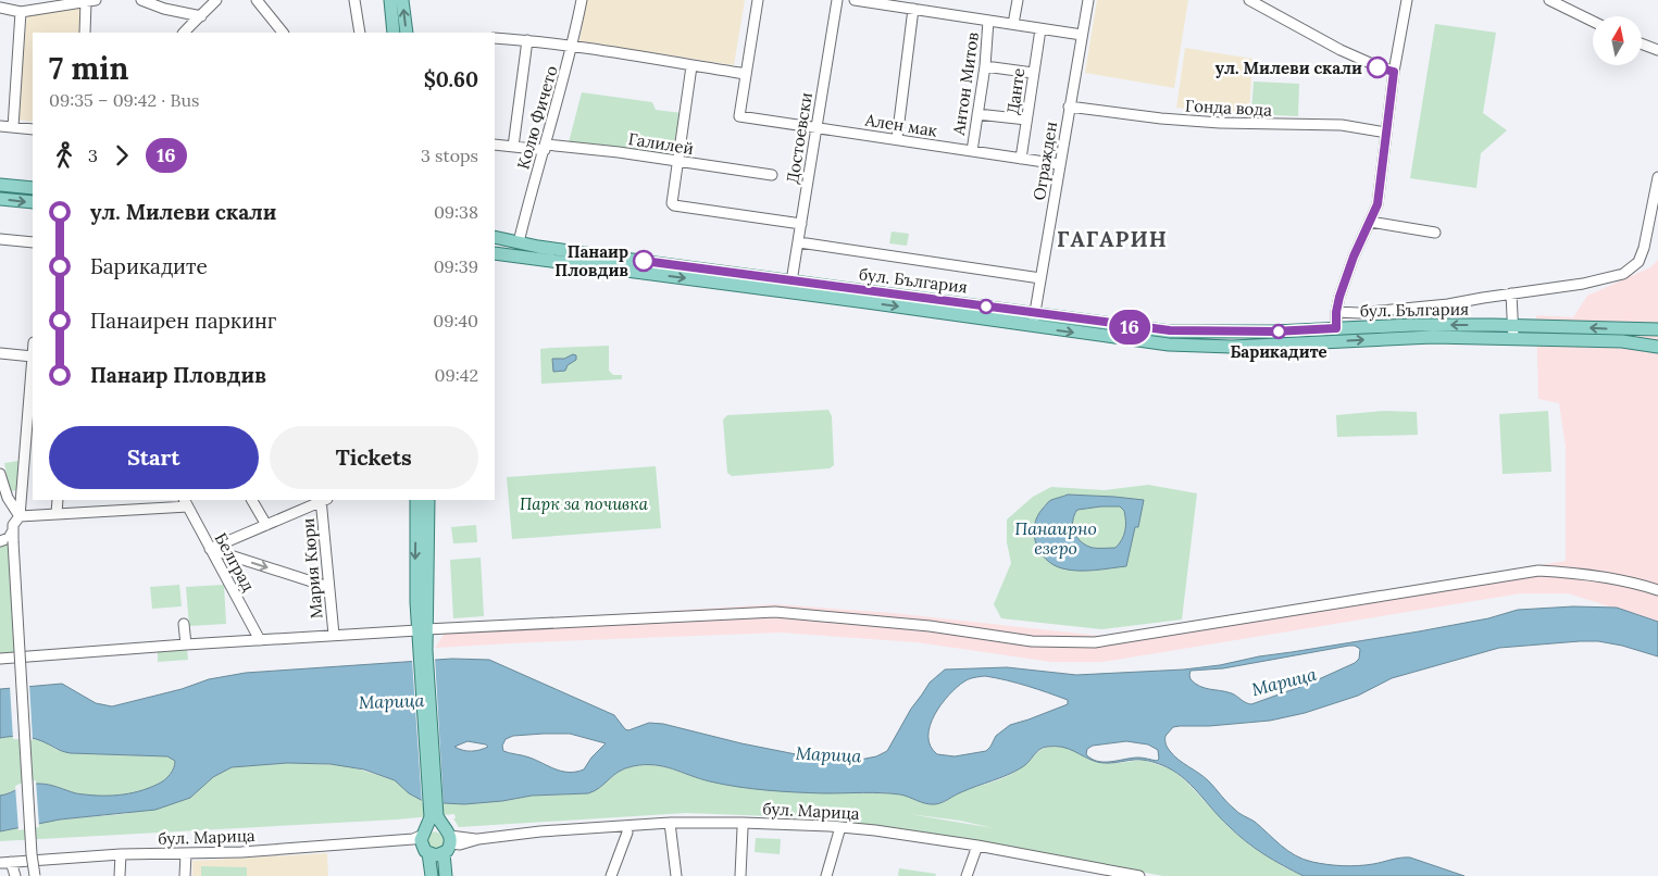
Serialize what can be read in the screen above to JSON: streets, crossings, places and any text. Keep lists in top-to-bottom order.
{
  "streets": {
    "main road": ["бул. България"],
    "street": [
      "Антон Митов",
      "Данте",
      "Гонда вода",
      "Колю Фичето",
      "Ален мак",
      "Достоевски",
      "Галилей",
      "Огражден",
      "Белград",
      "Мария Кюри",
      "бул. Марица"
    ]
  },
  "crossings": [
    ["Антон Митов", "Ален мак"],
    ["Данте", "Ален мак"],
    ["Гонда вода", "Огражден"],
    ["Колю Фичето", "Галилей"],
    ["Колю Фичето", "бул. България"],
    ["Ален мак", "Достоевски"],
    ["Ален мак", "Огражден"],
    ["Достоевски", "бул. България"],
    ["Огражден", "бул. България"]
  ],
  "districts": ["ГАГАРИН"],
  "water": ["Панаирно езеро", "Марица"],
  "parks": ["Парк за почивка"],
  "places": ["ул. Милеви скали", "Панаир Пловдив", "Барикадите"],
  "lines": ["bus line 16"],
  "north": "top",
  "page": {
    "on_map": "16",
    "heading": ["7 min", "09:35 – 09:42 · Bus", "$0.60"],
    "legs": ["3", "16", "3 stops"],
    "list": [
      {
        "name": "ул. Милеви скали",
        "value": "09:38"
      },
      {
        "name": "Барикадите",
        "value": "09:39"
      },
      {
        "name": "Панаирен паркинг",
        "value": "09:40"
      },
      {
        "name": "Панаир Пловдив",
        "value": "09:42"
      }
    ],
    "buttons": ["Start", "Tickets"]
  }
}
